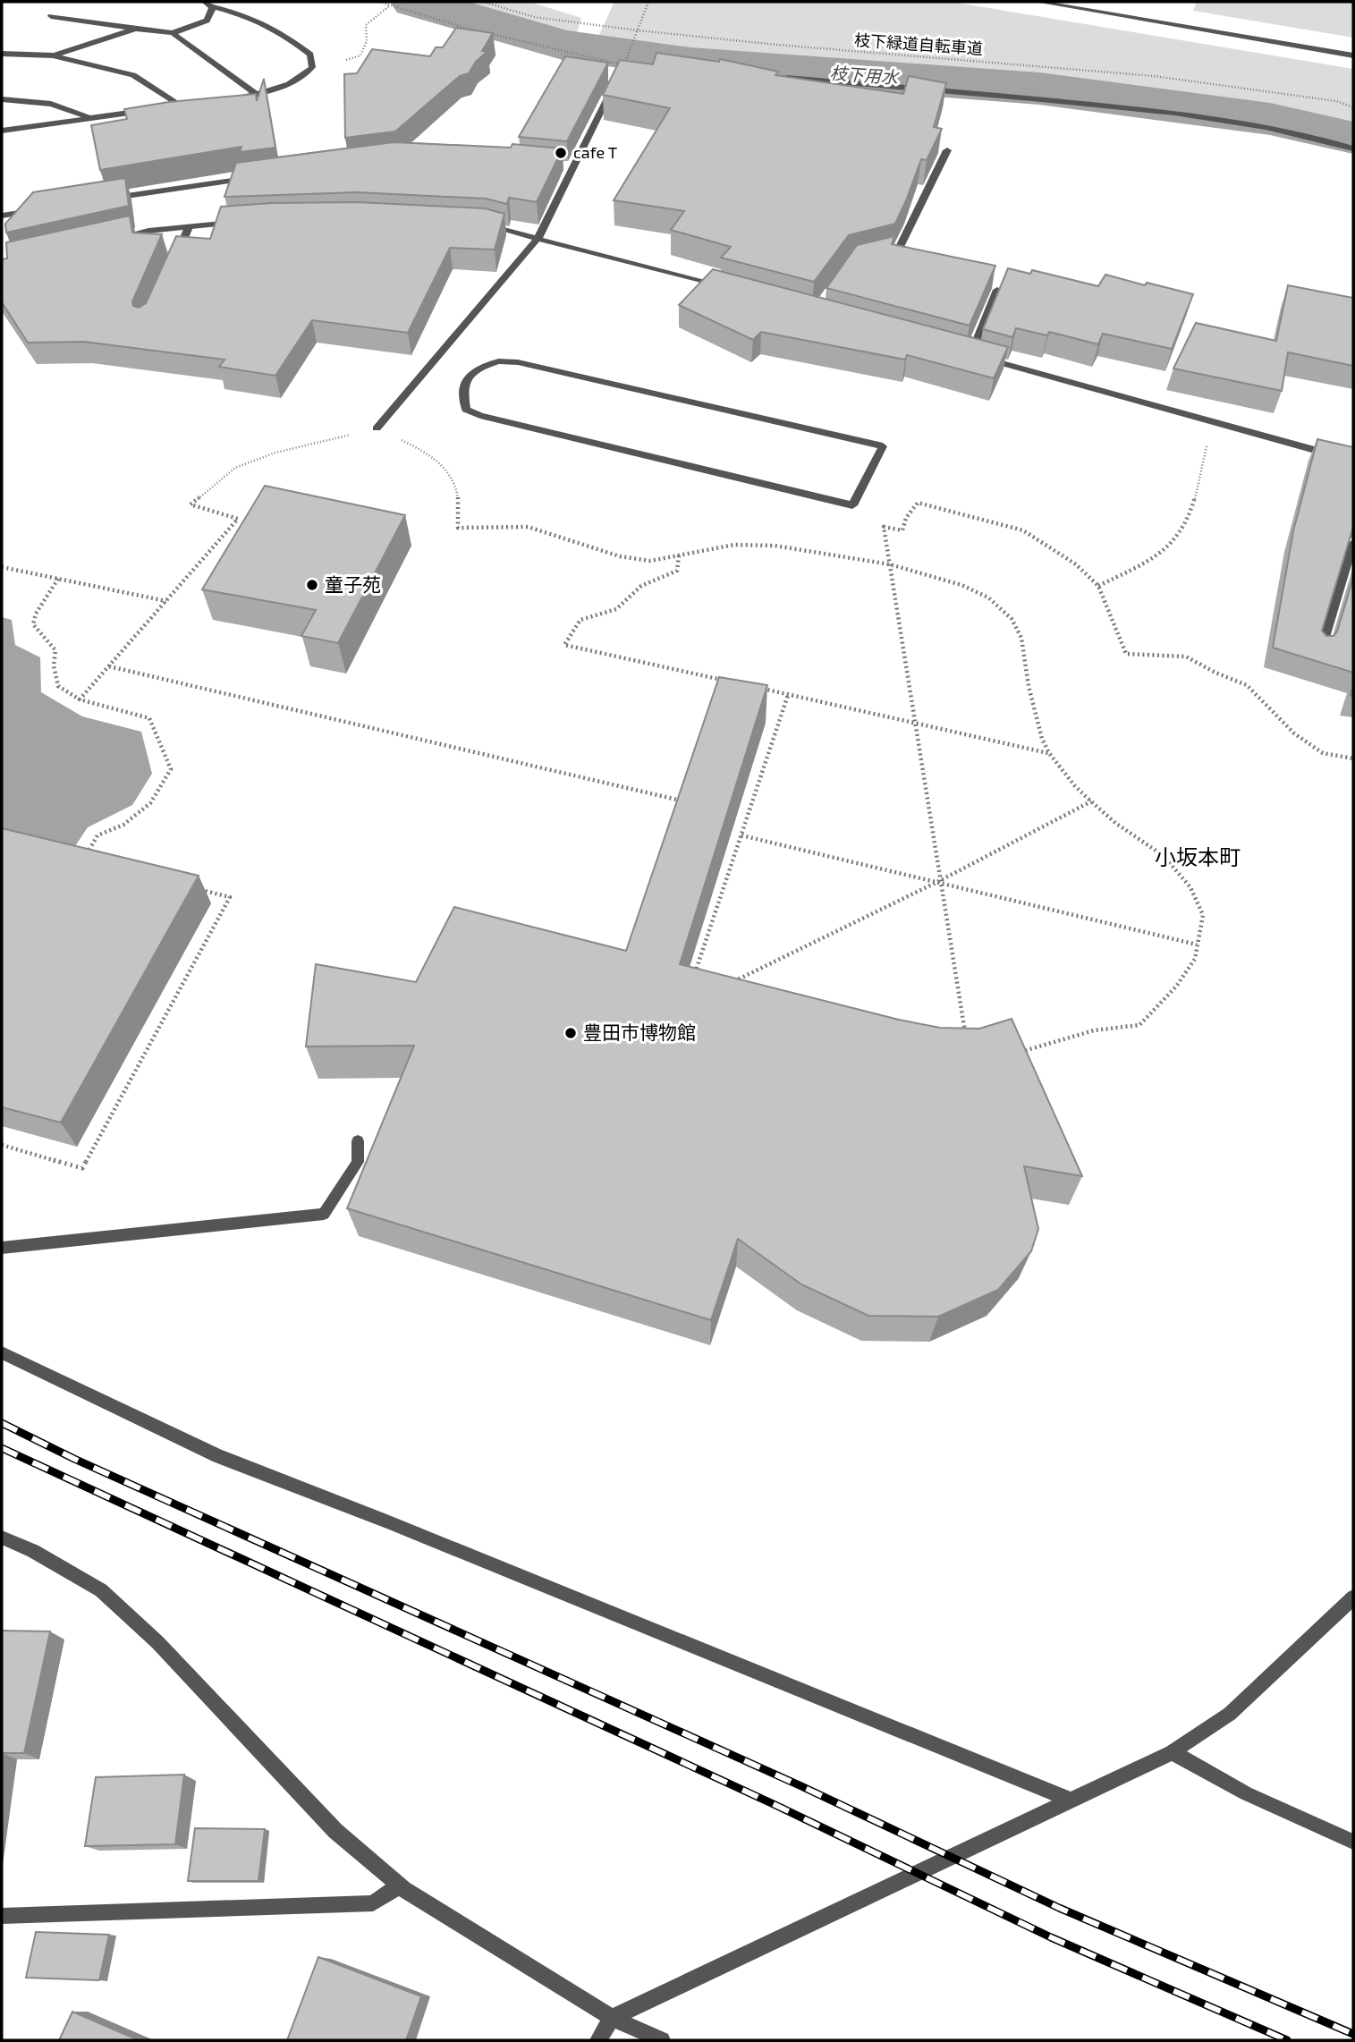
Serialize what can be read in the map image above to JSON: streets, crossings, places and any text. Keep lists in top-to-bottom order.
{
  "streets": {
    "path": ["枝下緑道自転車道"]
  },
  "districts": ["小坂本町"],
  "water": ["枝下用水"],
  "places": ["cafe T", "童子苑", "豊田市博物館"]
}
